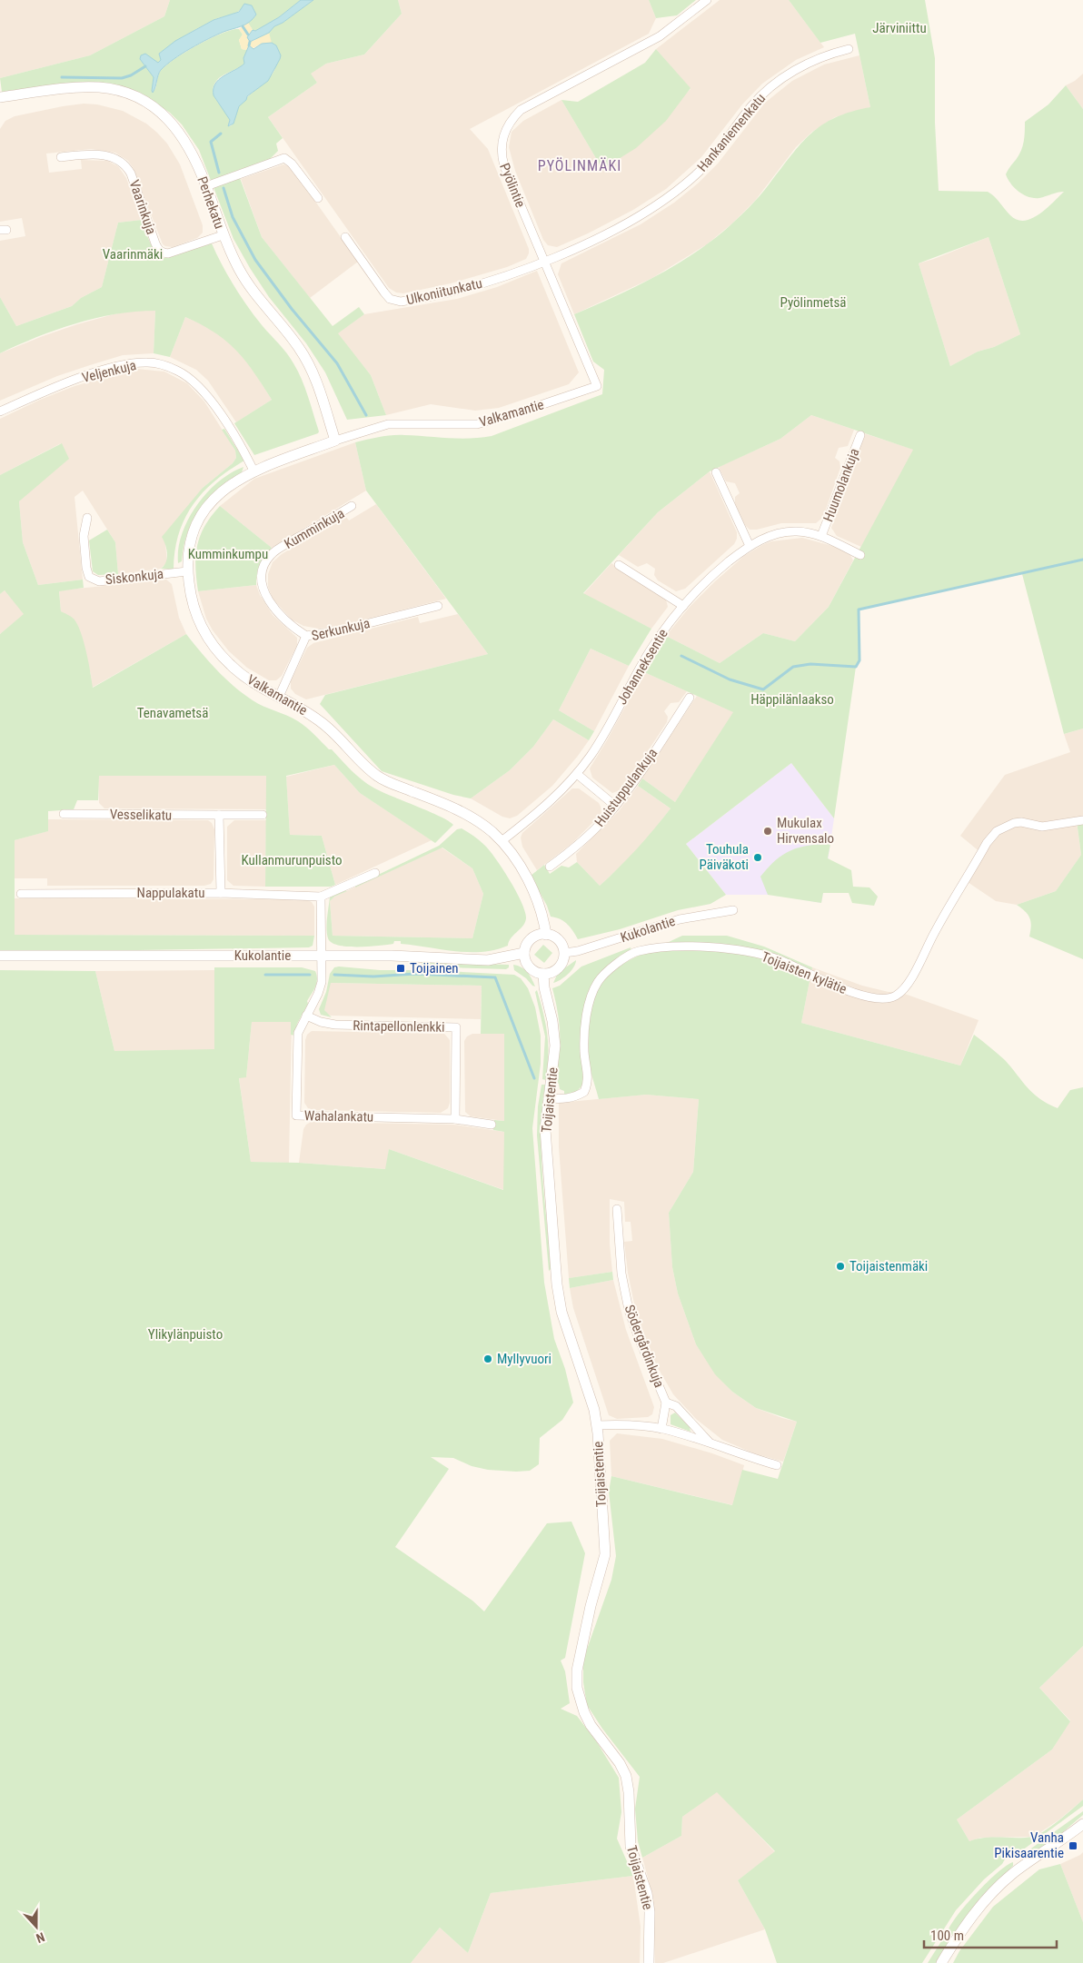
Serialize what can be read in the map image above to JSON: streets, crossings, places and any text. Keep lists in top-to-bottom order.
{
  "streets": {
    "street": [
      "Hankaniemenkatu",
      "Pyölintie",
      "Perhekatu",
      "Vaarinkuja",
      "Ulkoniitunkatu",
      "Veljenkuja",
      "Valkamantie",
      "Huumolankuja",
      "Kumminkuja",
      "Siskonkuja",
      "Serkunkuja",
      "Johanneksentie",
      "Huistuppulankuja",
      "Vesselikatu",
      "Nappulakatu",
      "Kukolantie",
      "Toijaisten kylätie",
      "Rintapellonlenkki",
      "Toijaistentie",
      "Wahalankatu",
      "Södergårdinkuja"
    ]
  },
  "crossings": [
    ["Hankaniemenkatu", "Pyölintie"],
    ["Hankaniemenkatu", "Ulkoniitunkatu"],
    ["Pyölintie", "Ulkoniitunkatu"],
    ["Pyölintie", "Valkamantie"],
    ["Perhekatu", "Vaarinkuja"],
    ["Perhekatu", "Valkamantie"],
    ["Veljenkuja", "Valkamantie"],
    ["Valkamantie", "Siskonkuja"],
    ["Valkamantie", "Serkunkuja"],
    ["Valkamantie", "Johanneksentie"],
    ["Valkamantie", "Kukolantie"],
    ["Valkamantie", "Toijaistentie"],
    ["Huumolankuja", "Johanneksentie"],
    ["Kumminkuja", "Serkunkuja"],
    ["Kukolantie", "Toijaistentie"],
    ["Kukolantie", "Wahalankatu"],
    ["Toijaisten kylätie", "Toijaistentie"],
    ["Rintapellonlenkki", "Wahalankatu"]
  ],
  "districts": ["PYÖLINMÄKI"],
  "parks": [
    "Järviniittu",
    "Vaarinmäki",
    "Pyölinmetsä",
    "Kumminkumpu",
    "Häppilänlaakso",
    "Tenavametsä",
    "Kullanmurunpuisto",
    "Ylikylänpuisto"
  ],
  "places": {
    "other": [
      "Mukulax Hirvensalo",
      "Touhula Päiväkoti",
      "Toijaistenmäki",
      "Myllyvuori"
    ],
    "transit": ["Toijainen", "Vanha Pikisaarentie"]
  },
  "scale_bar": "100 m",
  "north": "bottom"
}
